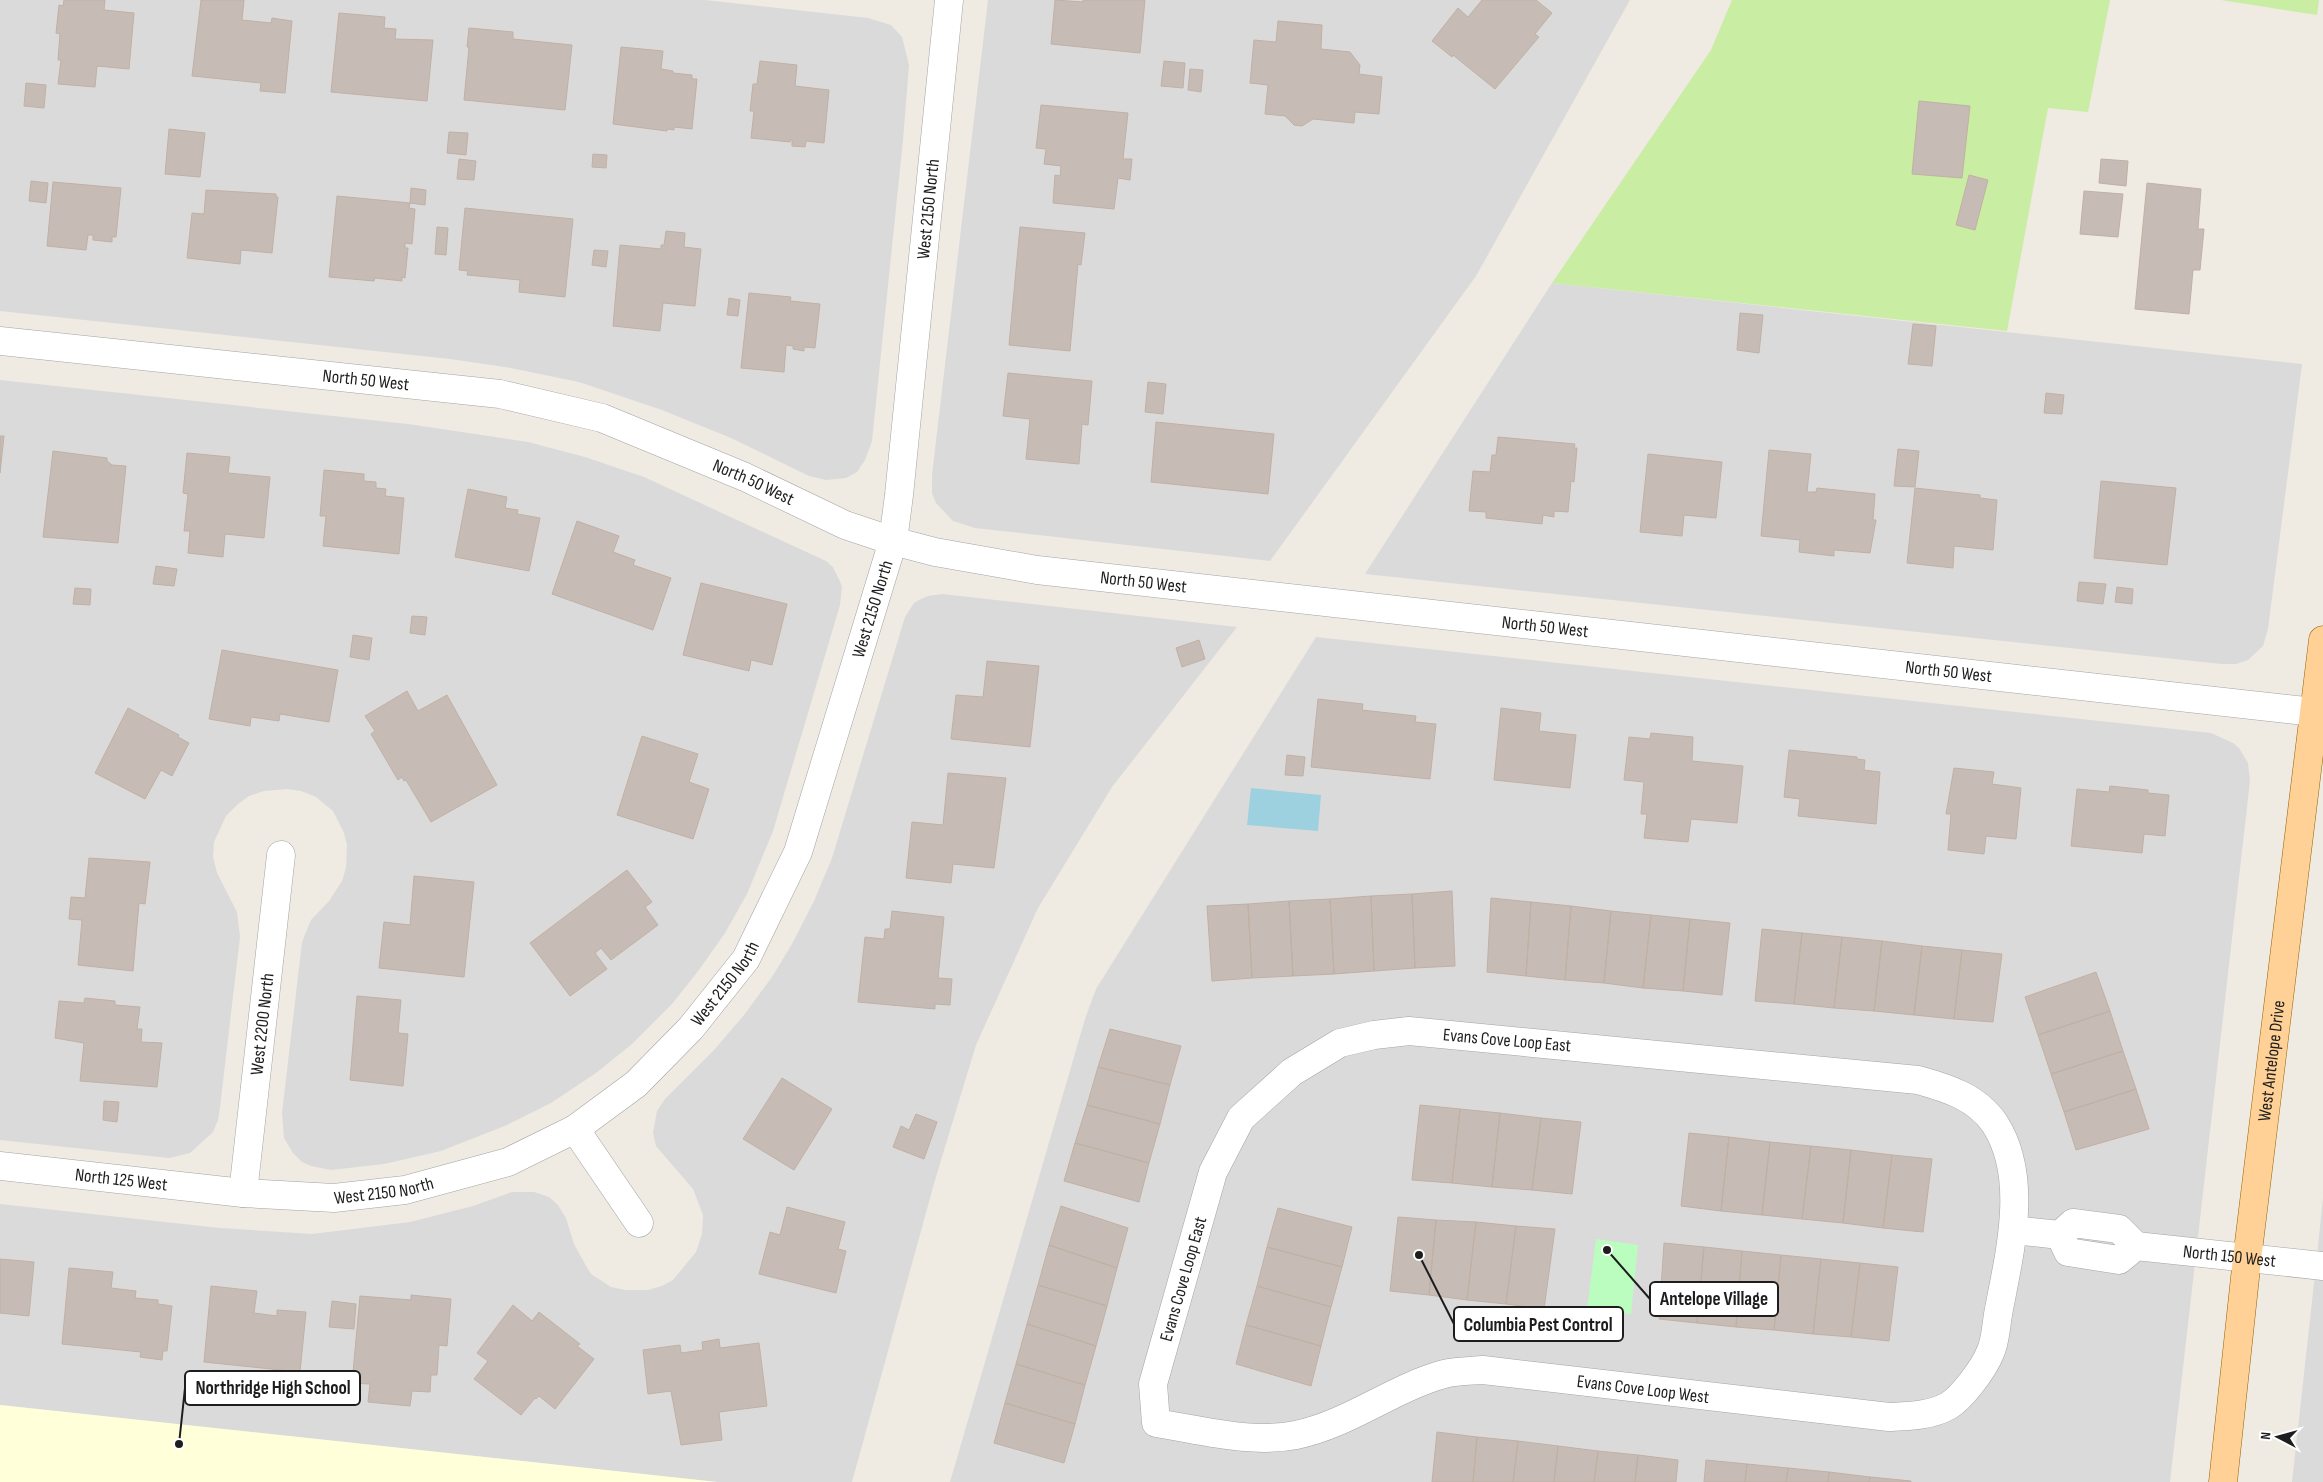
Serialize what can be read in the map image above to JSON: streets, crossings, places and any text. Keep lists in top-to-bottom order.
{
  "streets": {
    "main road": ["West Antelope Drive"],
    "street": [
      "West 2150 North",
      "North 50 West",
      "West 2200 North",
      "Evans Cove Loop East",
      "North 125 West",
      "North 150 West",
      "Evans Cove Loop West"
    ]
  },
  "crossings": [
    ["West 2150 North", "North 50 West"],
    ["West 2150 North", "West 2200 North"],
    ["West 2150 North", "North 125 West"],
    ["North 50 West", "West Antelope Drive"],
    ["West 2200 North", "North 125 West"],
    ["Evans Cove Loop East", "North 150 West"],
    ["Evans Cove Loop East", "Evans Cove Loop West"],
    ["West Antelope Drive", "North 150 West"],
    ["North 150 West", "Evans Cove Loop West"]
  ],
  "places": ["Antelope Village", "Columbia Pest Control", "Northridge High School"],
  "north": "left"
}
